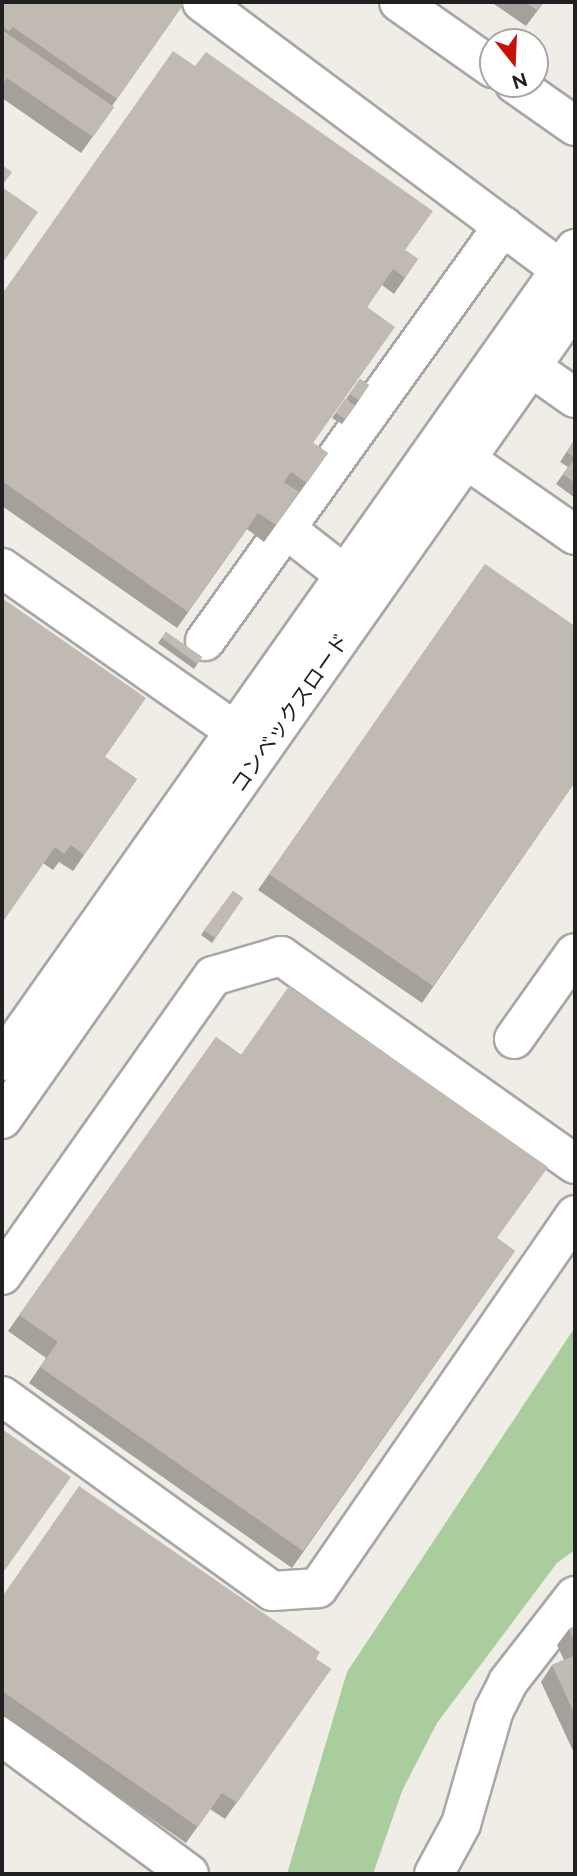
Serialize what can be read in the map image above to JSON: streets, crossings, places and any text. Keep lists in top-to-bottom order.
{
  "streets": {
    "street": ["コンベックスロード"]
  },
  "north": "bottom"
}
